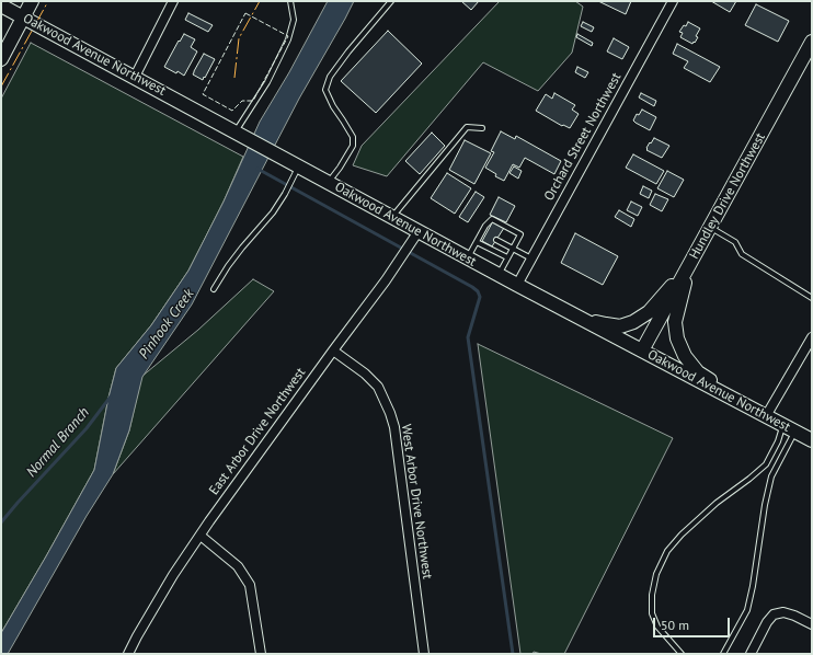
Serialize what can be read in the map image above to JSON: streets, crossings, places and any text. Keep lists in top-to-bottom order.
{
  "streets": {
    "street": [
      "Oakwood Avenue Northwest",
      "Orchard Street Northwest",
      "Hundley Drive Northwest",
      "East Arbor Drive Northwest",
      "West Arbor Drive Northwest"
    ]
  },
  "crossings": [
    ["Oakwood Avenue Northwest", "Orchard Street Northwest"],
    ["Oakwood Avenue Northwest", "Hundley Drive Northwest"],
    ["Oakwood Avenue Northwest", "East Arbor Drive Northwest"],
    ["East Arbor Drive Northwest", "West Arbor Drive Northwest"]
  ],
  "water": ["Pinhook Creek", "Normal Branch"],
  "scale_bar": "50 m"
}
